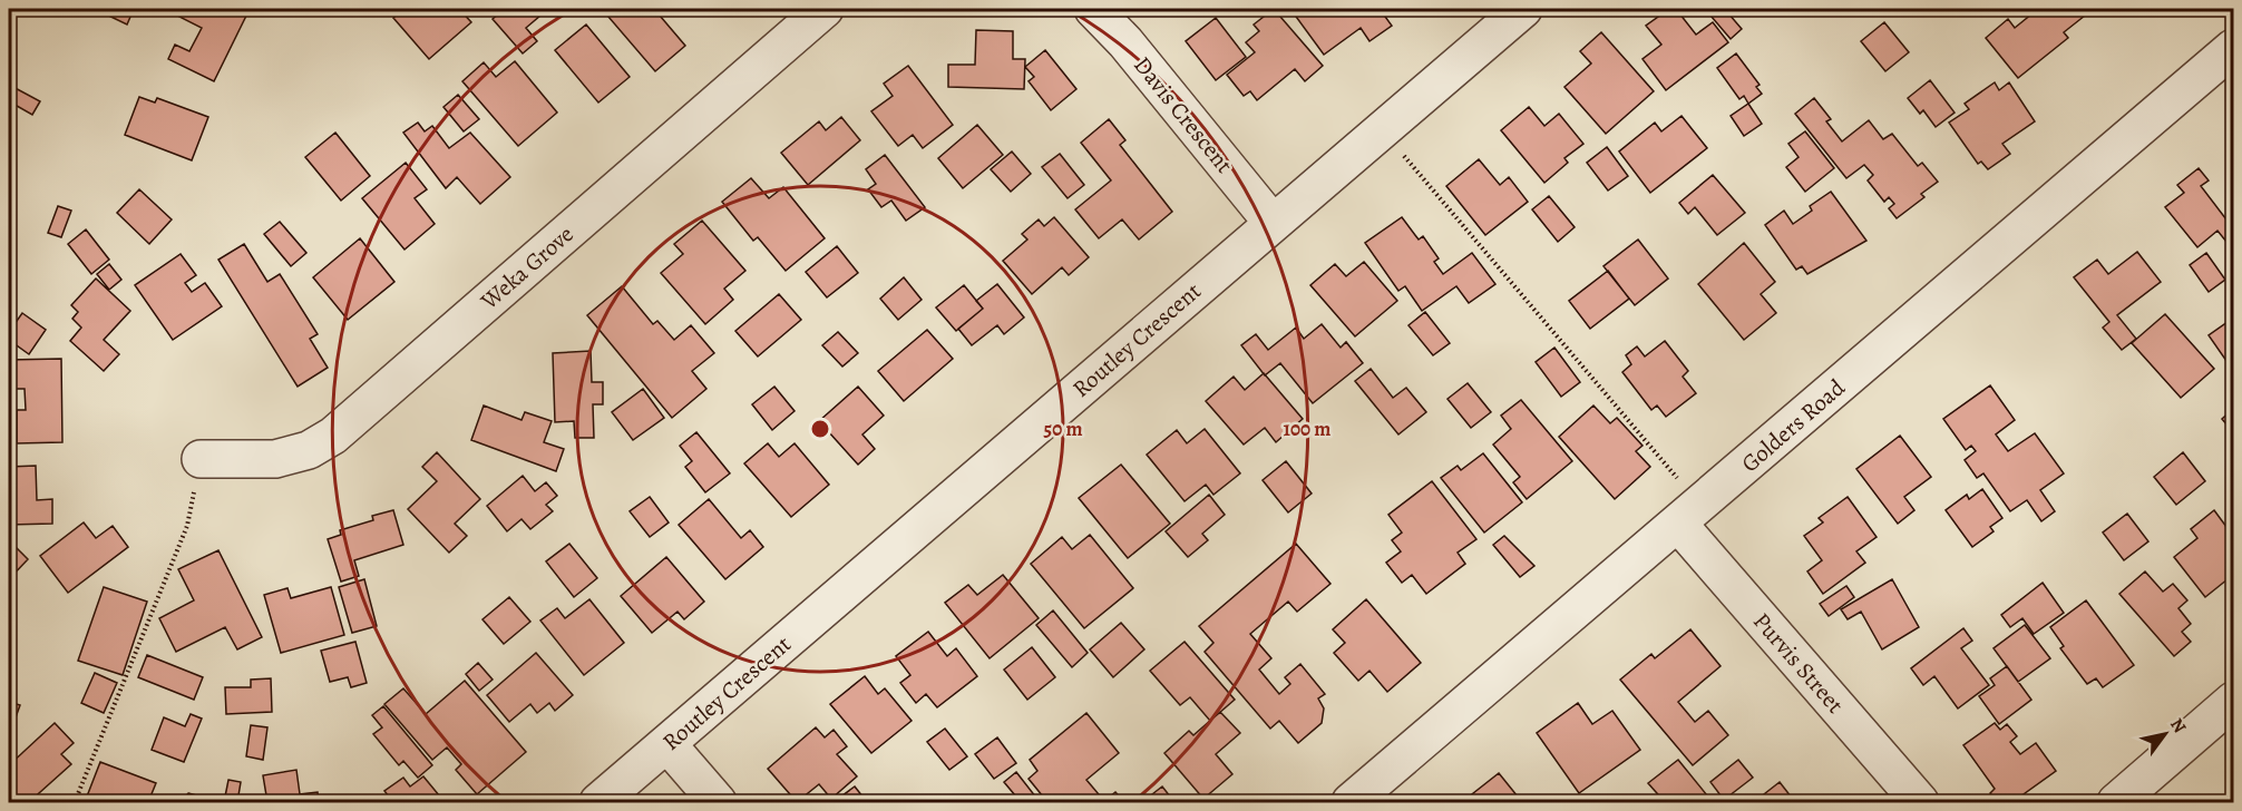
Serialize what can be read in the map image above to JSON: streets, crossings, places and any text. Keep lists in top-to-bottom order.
{
  "streets": {
    "street": [
      "Davis Crescent",
      "Weka Grove",
      "Routley Crescent",
      "Golders Road",
      "Purvis Street"
    ]
  },
  "crossings": [
    ["Davis Crescent", "Routley Crescent"],
    ["Golders Road", "Purvis Street"]
  ],
  "north": "top right",
  "rings": ["50 m", "100 m"]
}
